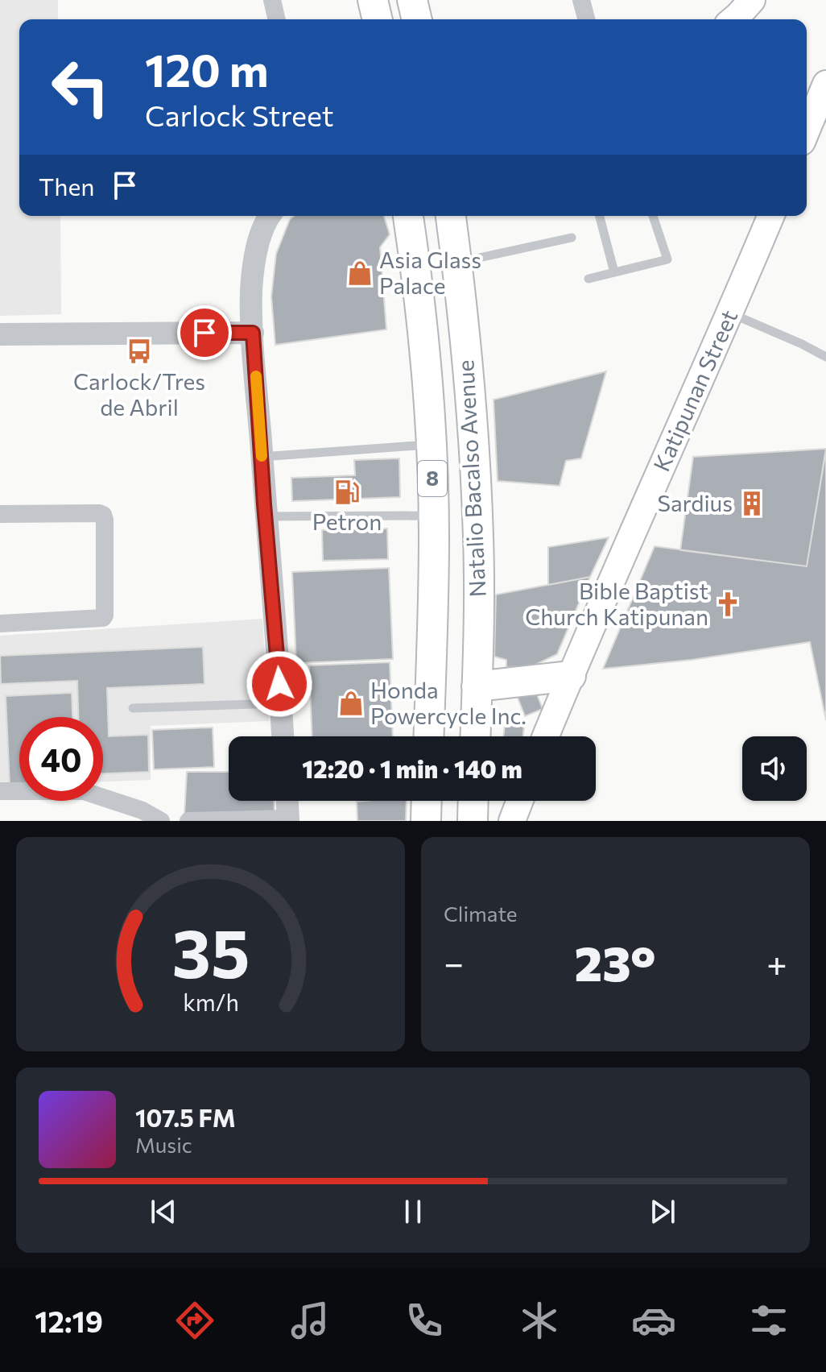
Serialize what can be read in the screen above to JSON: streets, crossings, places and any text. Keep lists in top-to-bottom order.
{
  "streets": {
    "main road": ["Katipunan Street", "8", "Natalio Bacalso Avenue"]
  },
  "places": {
    "shop": ["Asia Glass Palace", "Honda Powercycle Inc."],
    "bus stop": ["Carlock/Tres de Abril"],
    "fuel station": ["Petron"],
    "building": ["Sardius"],
    "church": ["Bible Baptist Church Katipunan"]
  },
  "page": {
    "turn": ["120 m", "Carlock Street"],
    "then": "Then",
    "limit": "40",
    "trip": "12:20 · 1 min · 140 m",
    "tile": "Climate",
    "heat": ["−", "23°", "+"],
    "song": ["107.5 FM", "Music"],
    "tabs": "12:19",
    "gauge": ["35", "km/h"]
  }
}
